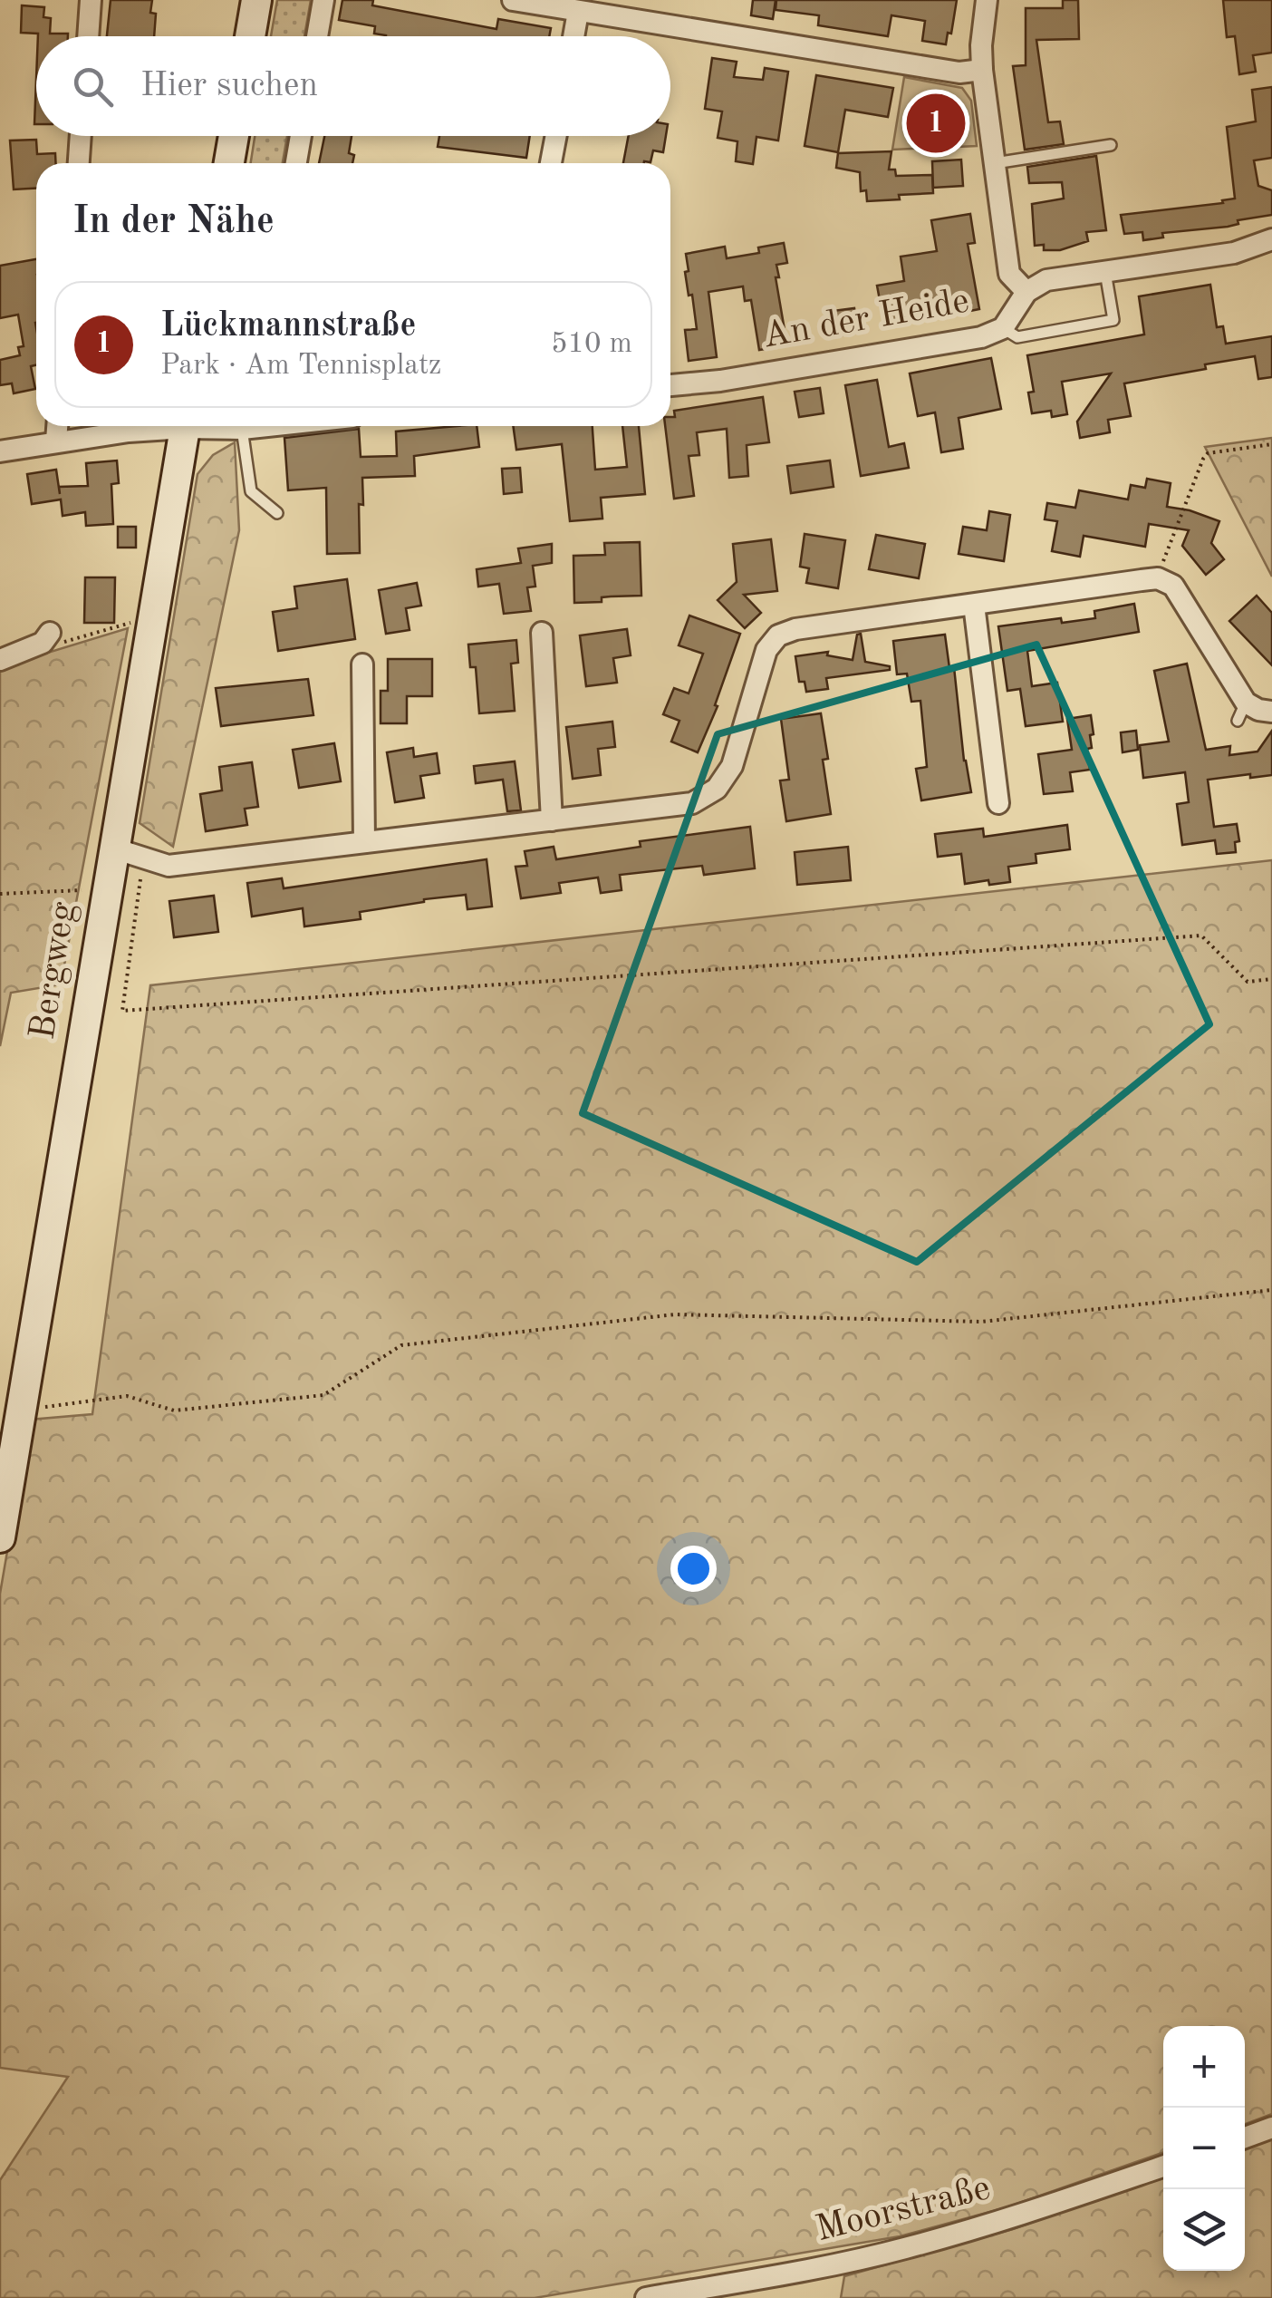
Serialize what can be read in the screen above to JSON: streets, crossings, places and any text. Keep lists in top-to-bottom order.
{
  "streets": {
    "main road": ["Bergweg"],
    "street": ["An der Heide", "Moorstraße"]
  },
  "page": {
    "search": "Hier suchen",
    "pins": "1",
    "heading": "In der Nähe",
    "list": [
      {
        "mark": "1",
        "name": "Lückmannstraße",
        "note": "Park · Am Tennisplatz",
        "value": "510 m"
      }
    ],
    "map_buttons": ["+", "−"]
  }
}
